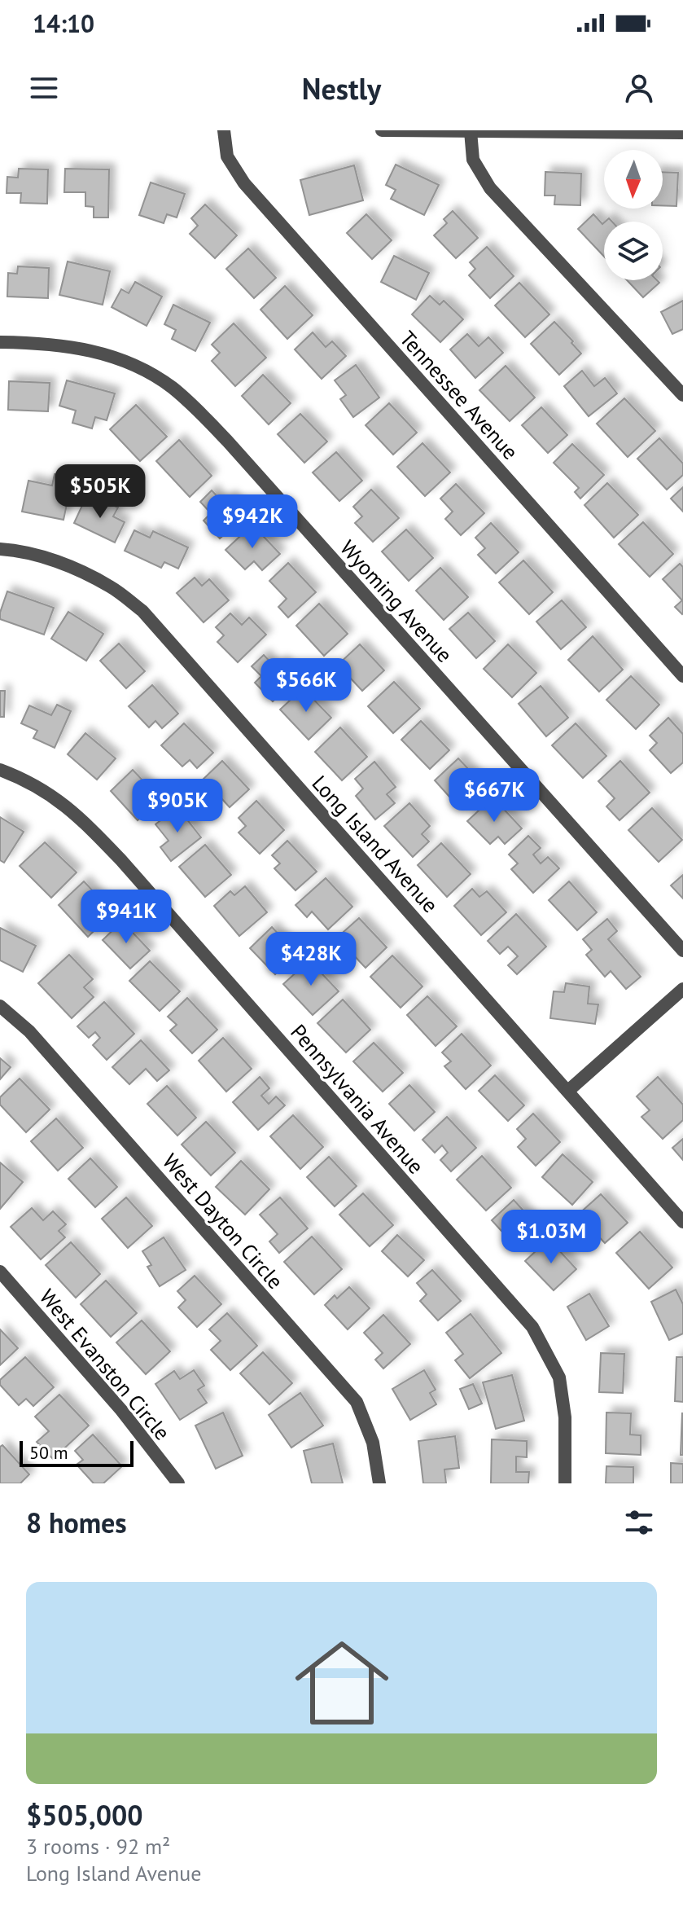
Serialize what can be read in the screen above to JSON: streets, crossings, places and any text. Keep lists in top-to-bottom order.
{
  "streets": {
    "street": [
      "Tennessee Avenue",
      "Wyoming Avenue",
      "Long Island Avenue",
      "Pennsylvania Avenue",
      "West Dayton Circle",
      "West Evanston Circle"
    ]
  },
  "scale_bar": "50 m",
  "north": "bottom",
  "page": {
    "status": "14:10",
    "header": "Nestly",
    "price": [
      "$505K",
      "$942K",
      "$566K",
      "$667K",
      "$905K",
      "$941K",
      "$428K",
      "$1.03M"
    ],
    "scale": "50 m",
    "heading": "8 homes",
    "list": [
      {
        "name": "$505,000",
        "note": "3 rooms · 92 m² · Long Island Avenue"
      }
    ]
  }
}
